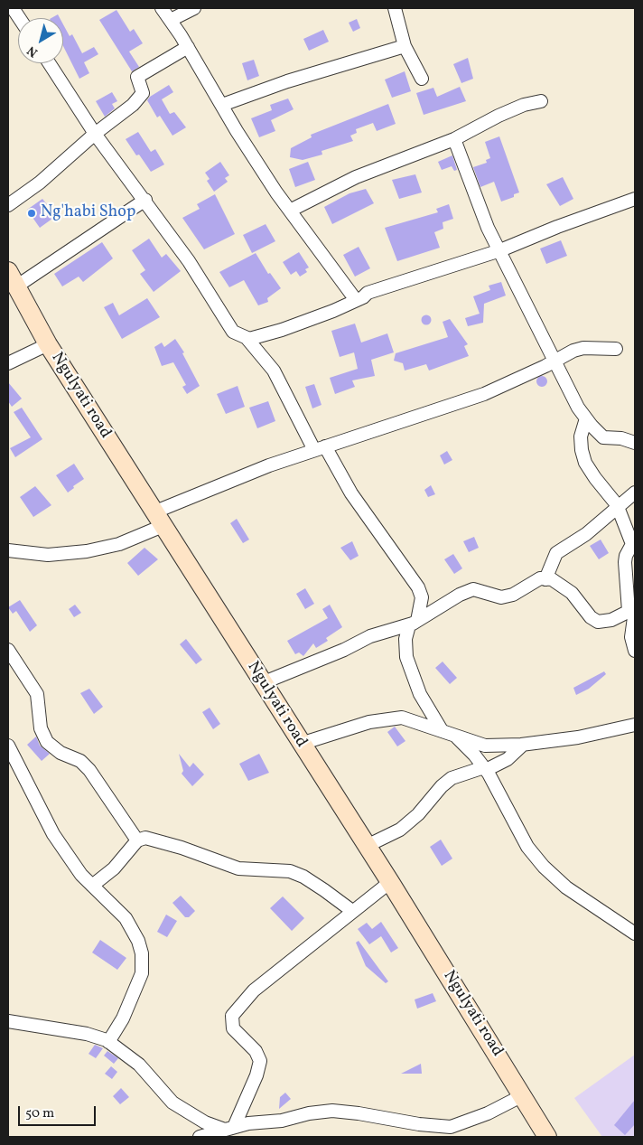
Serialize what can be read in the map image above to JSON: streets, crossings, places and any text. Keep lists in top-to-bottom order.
{
  "streets": {
    "main road": ["Ngulyati road"]
  },
  "places": ["Ng'habi Shop"],
  "scale_bar": "50 m",
  "north": "bottom left"
}
